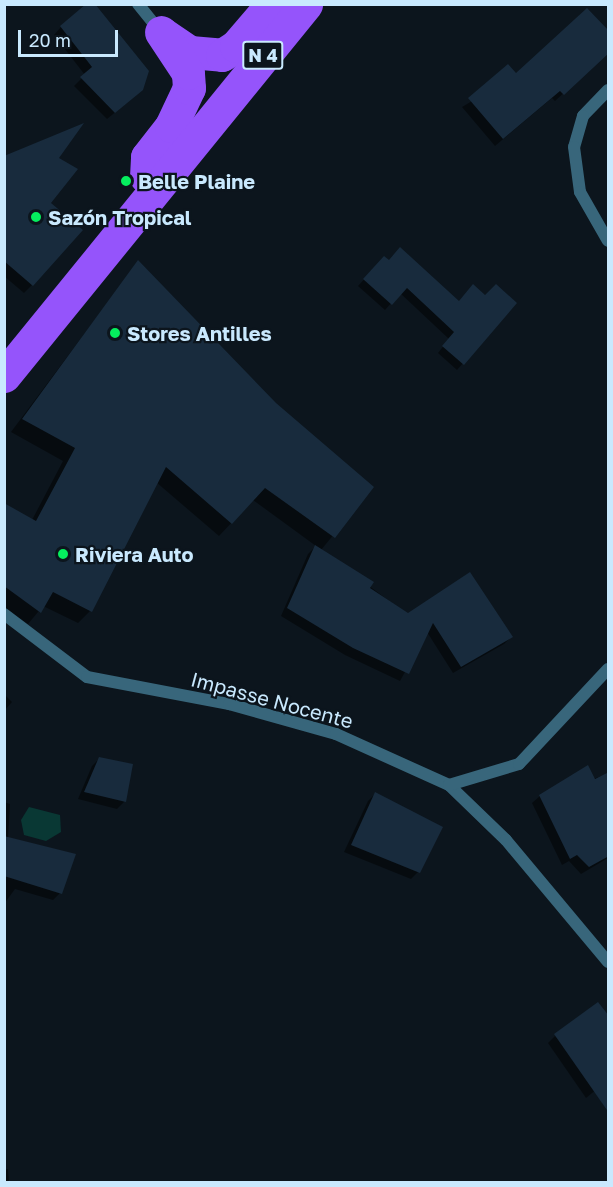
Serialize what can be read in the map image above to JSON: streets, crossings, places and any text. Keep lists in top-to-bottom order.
{
  "streets": {
    "highway": ["N 4"],
    "street": ["Impasse Nocente"]
  },
  "places": [
    "Belle Plaine",
    "Sazón Tropical",
    "Stores Antilles",
    "Riviera Auto"
  ],
  "scale_bar": "20 m"
}
